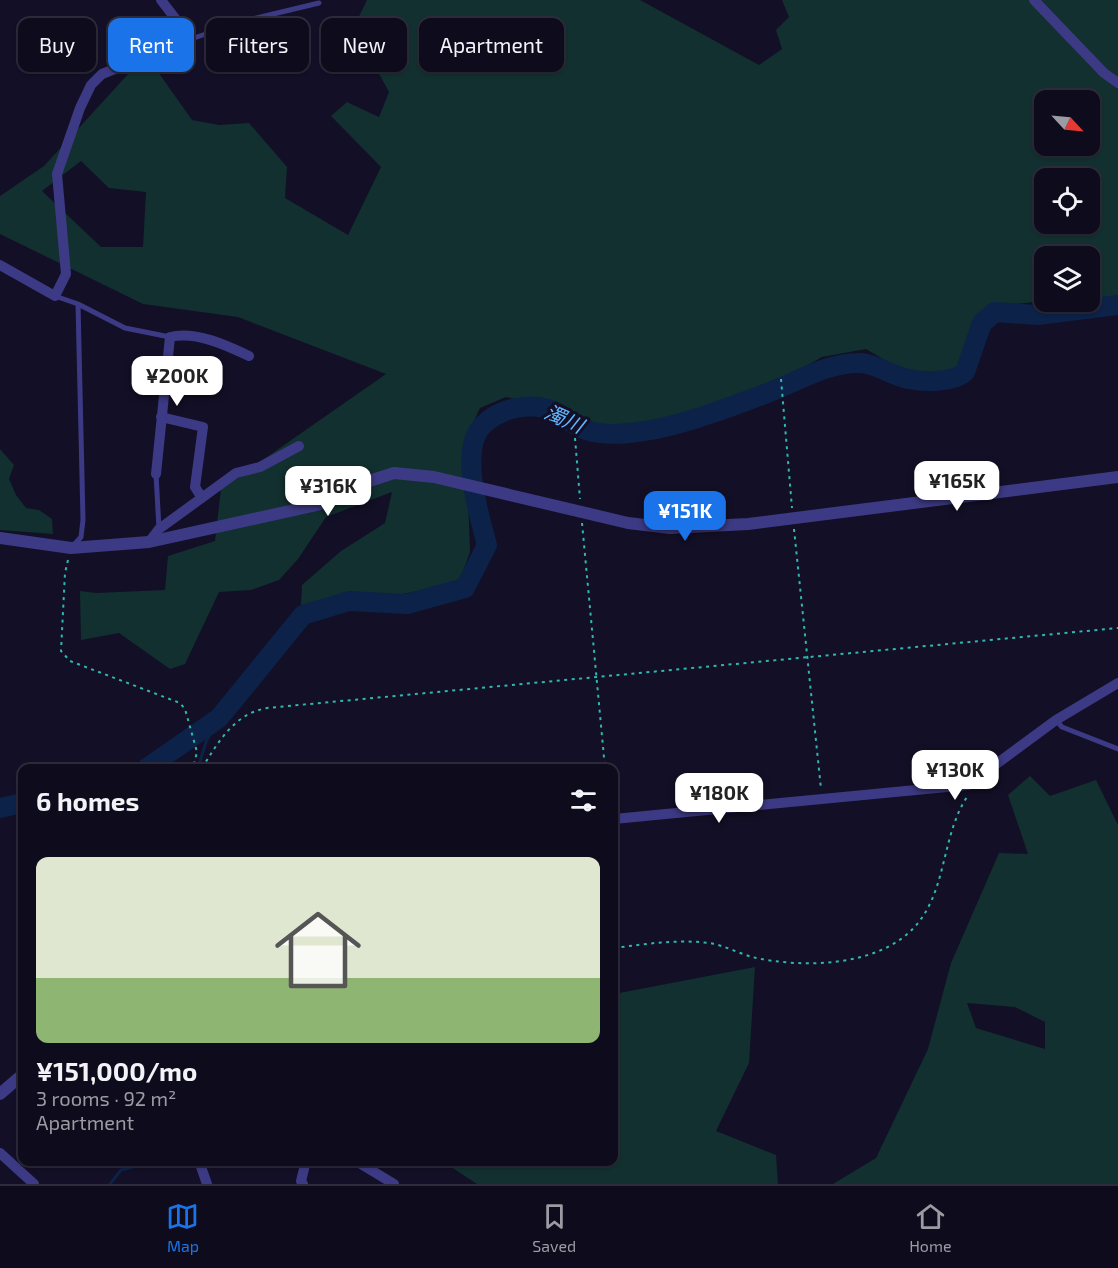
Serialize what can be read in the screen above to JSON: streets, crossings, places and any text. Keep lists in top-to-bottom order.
{
  "water": ["濁川"],
  "north": "bottom right",
  "page": {
    "chip": [
      "Buy",
      "Rent",
      "Filters",
      "New",
      "Apartment"
    ],
    "price": [
      "¥200K",
      "¥165K",
      "¥316K",
      "¥151K",
      "¥130K",
      "¥180K"
    ],
    "heading": "6 homes",
    "list": [
      {
        "name": "¥151,000/mo",
        "note": "3 rooms · 92 m² · Apartment"
      }
    ],
    "tabs": ["Map", "Saved", "Home"]
  }
}
